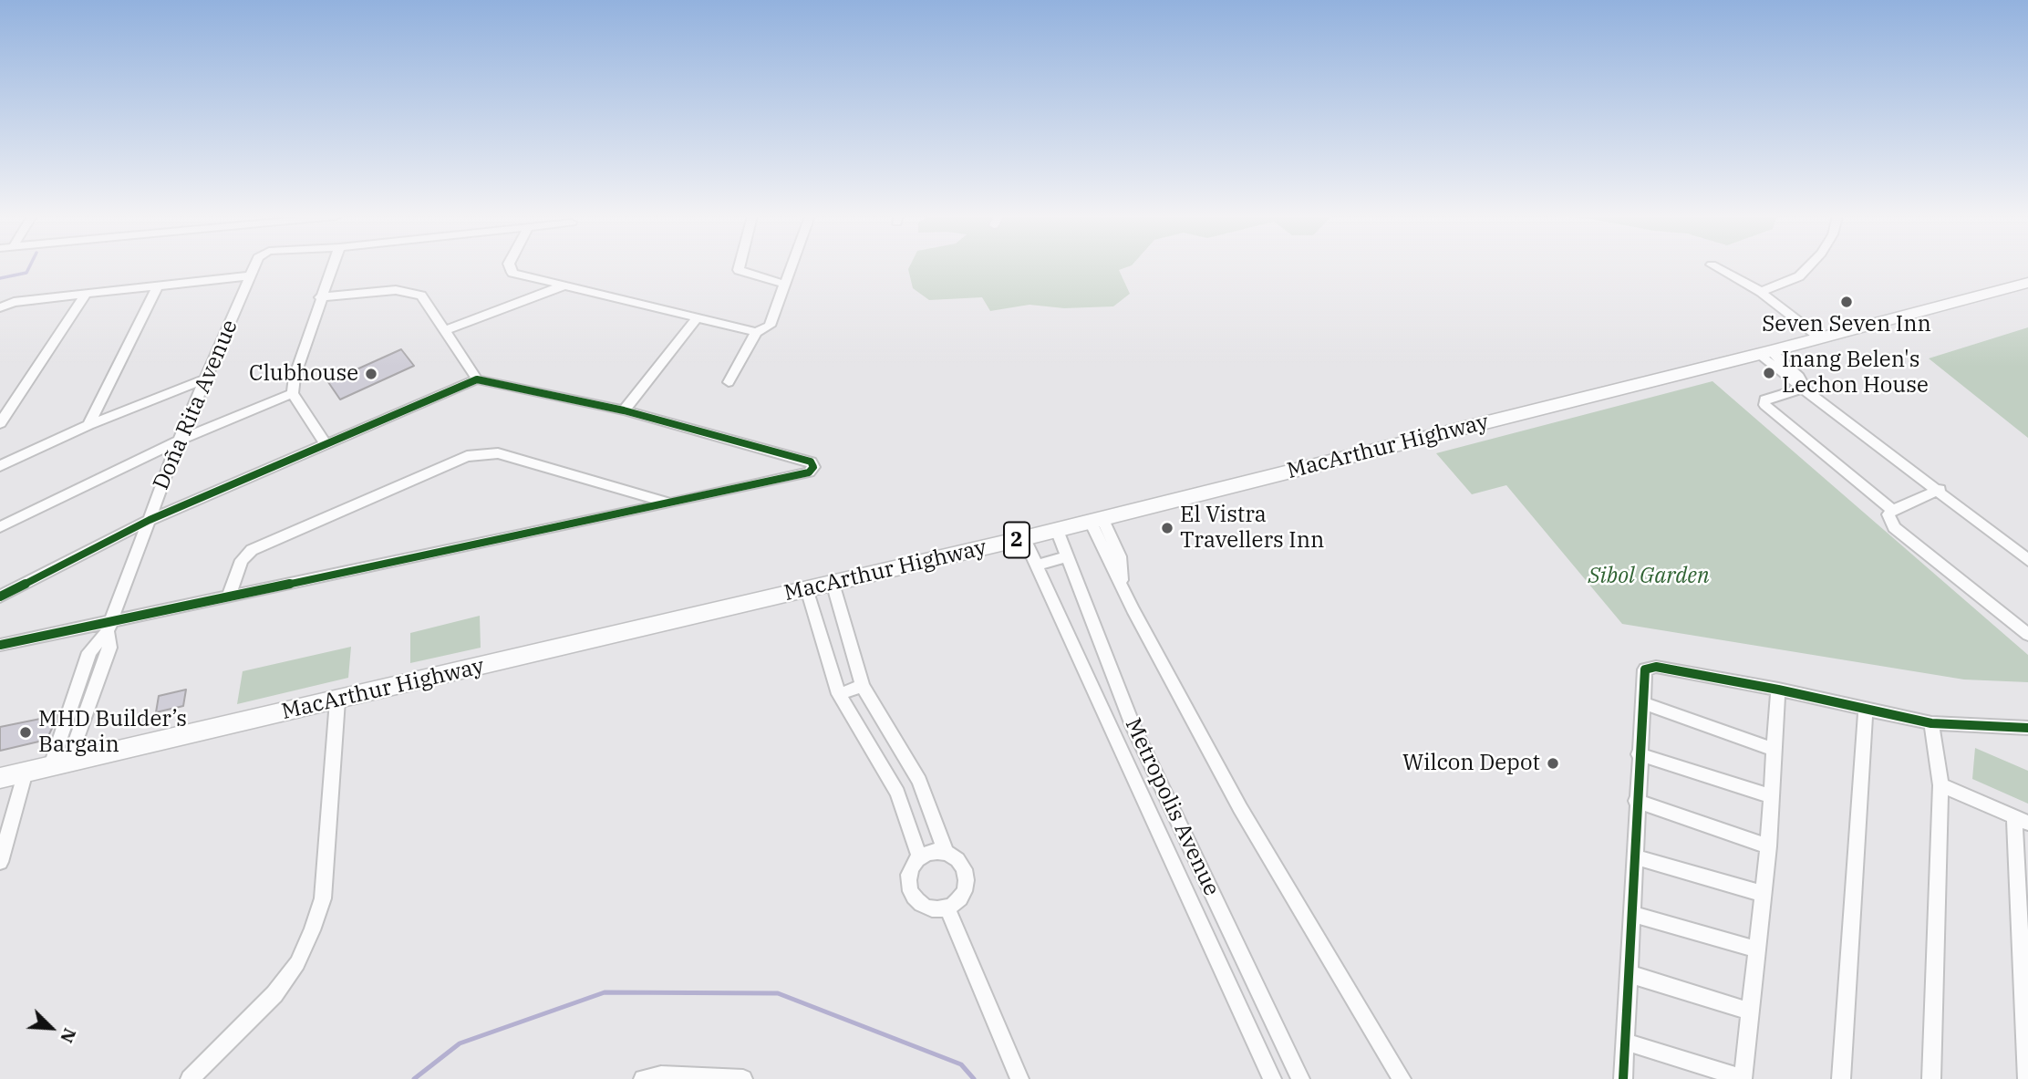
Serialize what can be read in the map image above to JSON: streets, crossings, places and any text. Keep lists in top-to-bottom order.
{
  "streets": {
    "highway": ["MacArthur Highway", "2"],
    "street": ["Doña Rita Avenue", "Metropolis Avenue"]
  },
  "crossings": [
    ["Doña Rita Avenue", "MacArthur Highway"],
    ["MacArthur Highway", "Metropolis Avenue"]
  ],
  "parks": ["Sibol Garden"],
  "places": [
    "Seven Seven Inn",
    "Inang Belen's Lechon House",
    "Clubhouse",
    "El Vistra Travellers Inn",
    "MHD Builder’s Bargain",
    "Wilcon Depot"
  ],
  "north": "bottom right"
}
